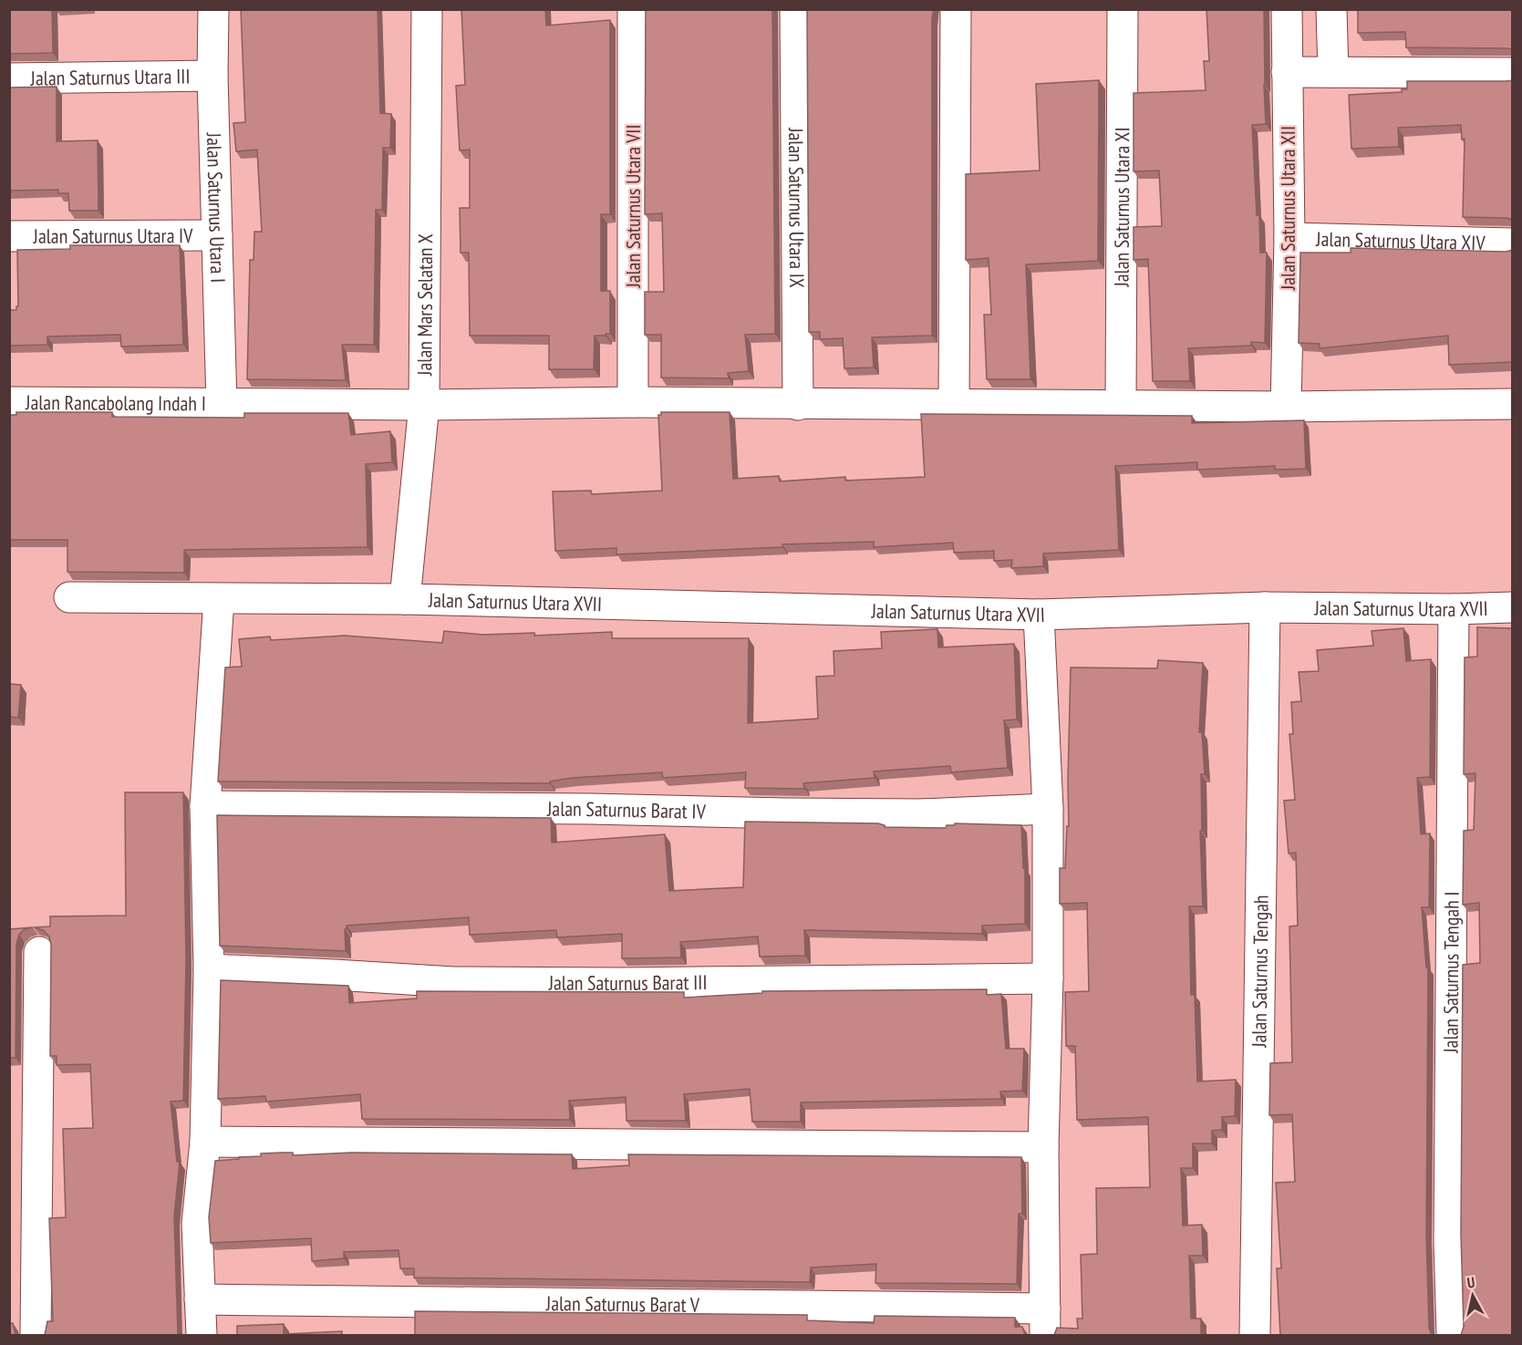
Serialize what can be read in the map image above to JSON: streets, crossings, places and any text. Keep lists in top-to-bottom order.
{
  "streets": {
    "street": [
      "Jalan Saturnus Utara III",
      "Jalan Saturnus Utara VII",
      "Jalan Saturnus Utara I",
      "Jalan Saturnus Utara IX",
      "Jalan Saturnus Utara XI",
      "Jalan Saturnus Utara XII",
      "Jalan Saturnus Utara IV",
      "Jalan Saturnus Utara XIV",
      "Jalan Mars Selatan X",
      "Jalan Rancabolang Indah I",
      "Jalan Saturnus Utara XVII",
      "Jalan Saturnus Barat IV",
      "Jalan Saturnus Tengah",
      "Jalan Saturnus Tengah I",
      "Jalan Saturnus Barat III",
      "Jalan Saturnus Barat V"
    ]
  },
  "crossings": [
    ["Jalan Saturnus Utara III", "Jalan Saturnus Utara I"],
    ["Jalan Saturnus Utara VII", "Jalan Rancabolang Indah I"],
    ["Jalan Saturnus Utara I", "Jalan Saturnus Utara IV"],
    ["Jalan Saturnus Utara I", "Jalan Rancabolang Indah I"],
    ["Jalan Saturnus Utara IX", "Jalan Rancabolang Indah I"],
    ["Jalan Saturnus Utara XI", "Jalan Rancabolang Indah I"],
    ["Jalan Saturnus Utara XII", "Jalan Saturnus Utara XIV"],
    ["Jalan Saturnus Utara XII", "Jalan Rancabolang Indah I"],
    ["Jalan Mars Selatan X", "Jalan Rancabolang Indah I"],
    ["Jalan Mars Selatan X", "Jalan Saturnus Utara XVII"],
    ["Jalan Saturnus Utara XVII", "Jalan Saturnus Tengah"],
    ["Jalan Saturnus Utara XVII", "Jalan Saturnus Tengah I"]
  ],
  "north": "top"
}
